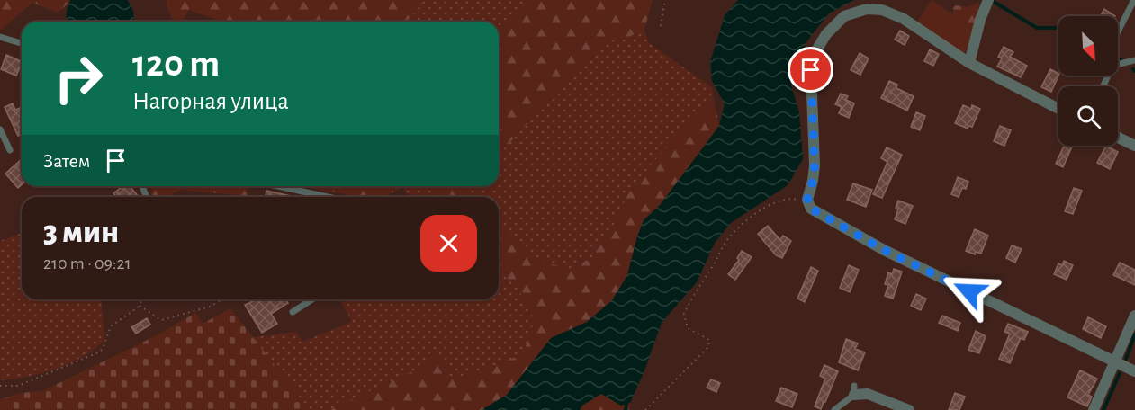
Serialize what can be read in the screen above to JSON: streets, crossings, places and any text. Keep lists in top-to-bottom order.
{
  "north": "bottom right",
  "page": {
    "turn": ["120 m", "Нагорная улица"],
    "then": "Затем",
    "heading": ["3 мин", "210 m · 09:21"]
  }
}
